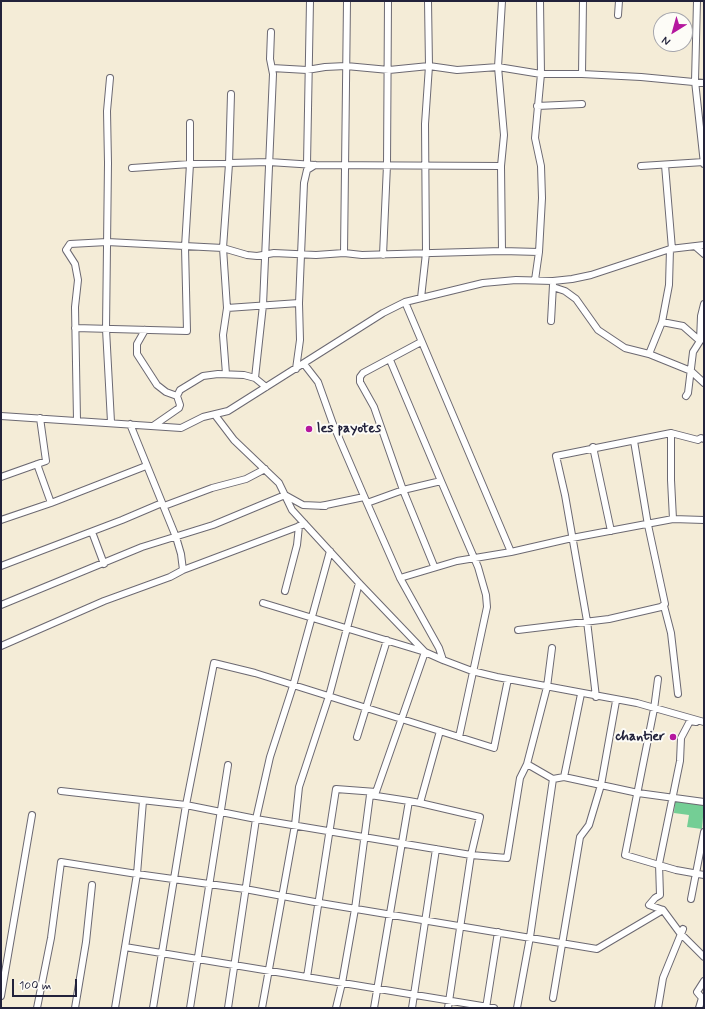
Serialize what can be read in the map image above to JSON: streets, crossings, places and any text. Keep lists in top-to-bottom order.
{
  "places": ["les payotes", "chantier"],
  "scale_bar": "100 m",
  "north": "bottom left"
}
